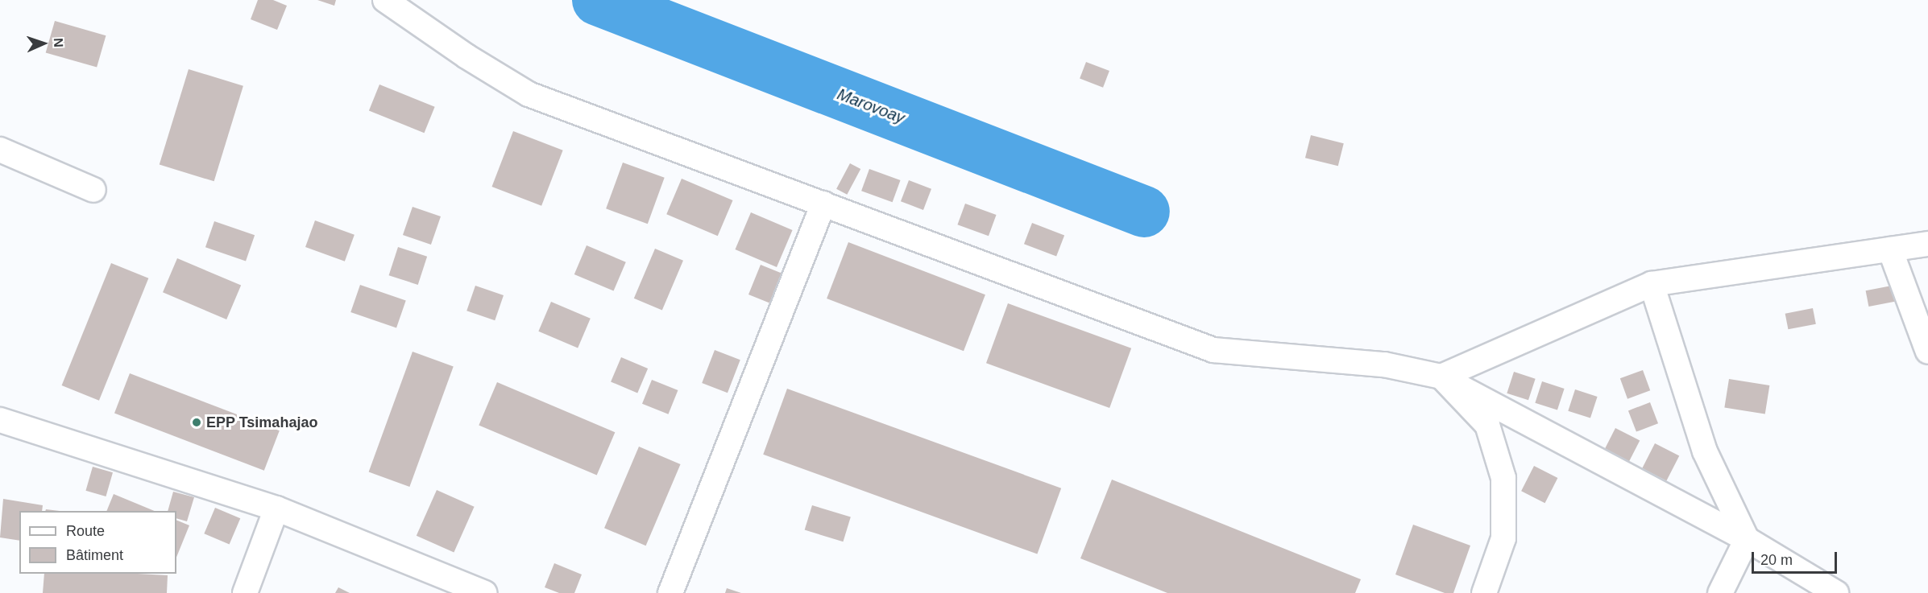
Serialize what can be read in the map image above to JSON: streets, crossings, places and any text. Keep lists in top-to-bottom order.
{
  "water": ["Marovoay"],
  "places": ["EPP Tsimahajao"],
  "legend": ["Route", "Bâtiment"],
  "scale_bar": "20 m",
  "north": "right"
}
